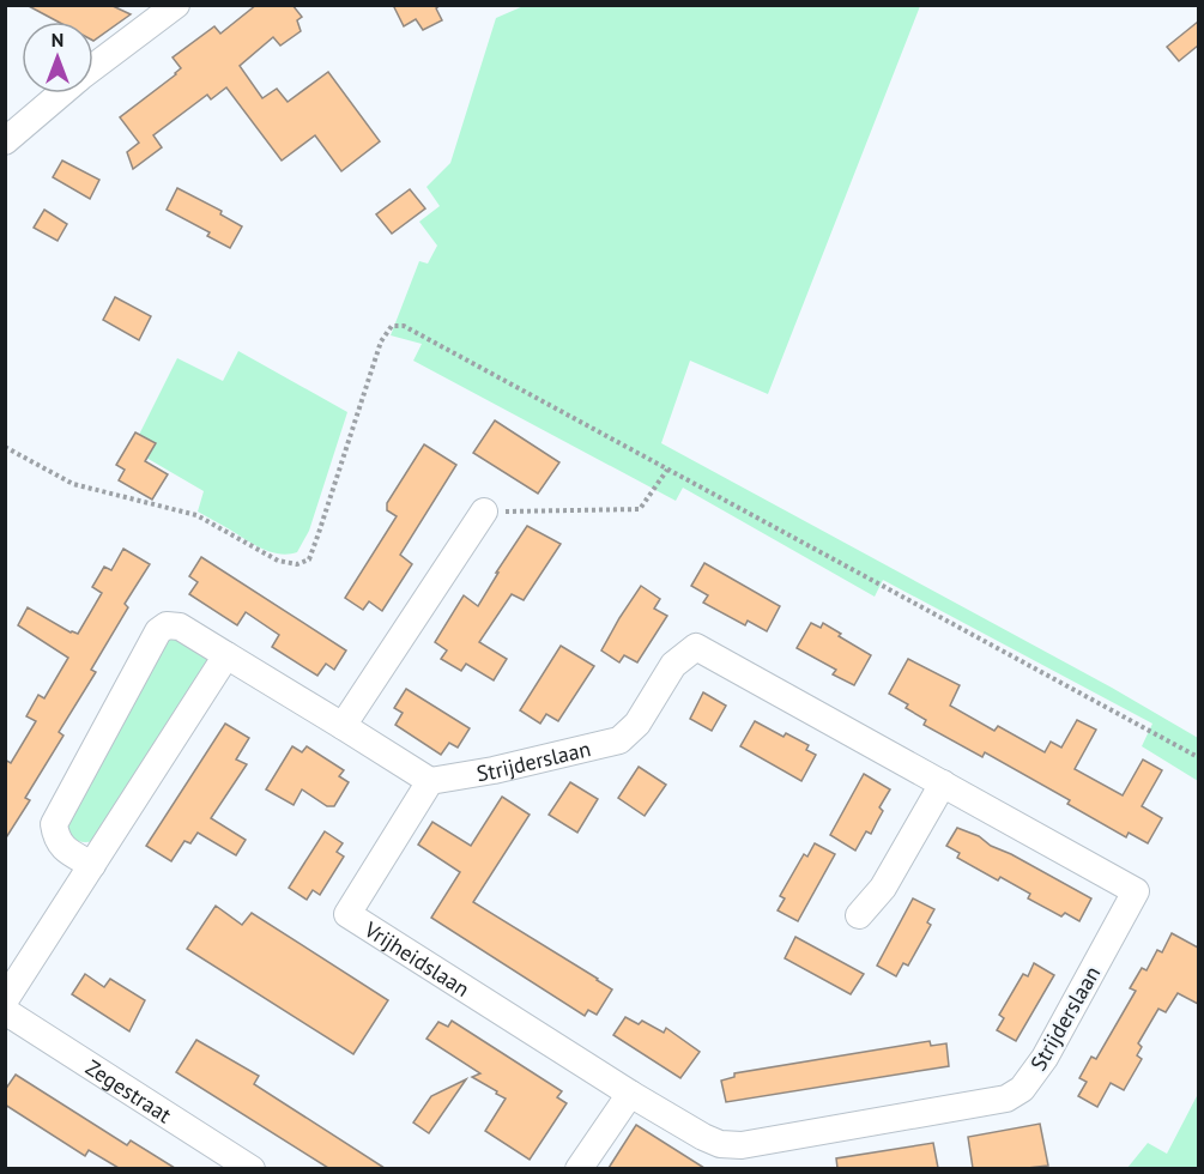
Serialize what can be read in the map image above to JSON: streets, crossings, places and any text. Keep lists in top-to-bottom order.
{
  "streets": {
    "street": ["Strijderslaan", "Vrijheidslaan", "Zegestraat"]
  },
  "crossings": [
    ["Strijderslaan", "Vrijheidslaan"]
  ],
  "north": "top"
}
